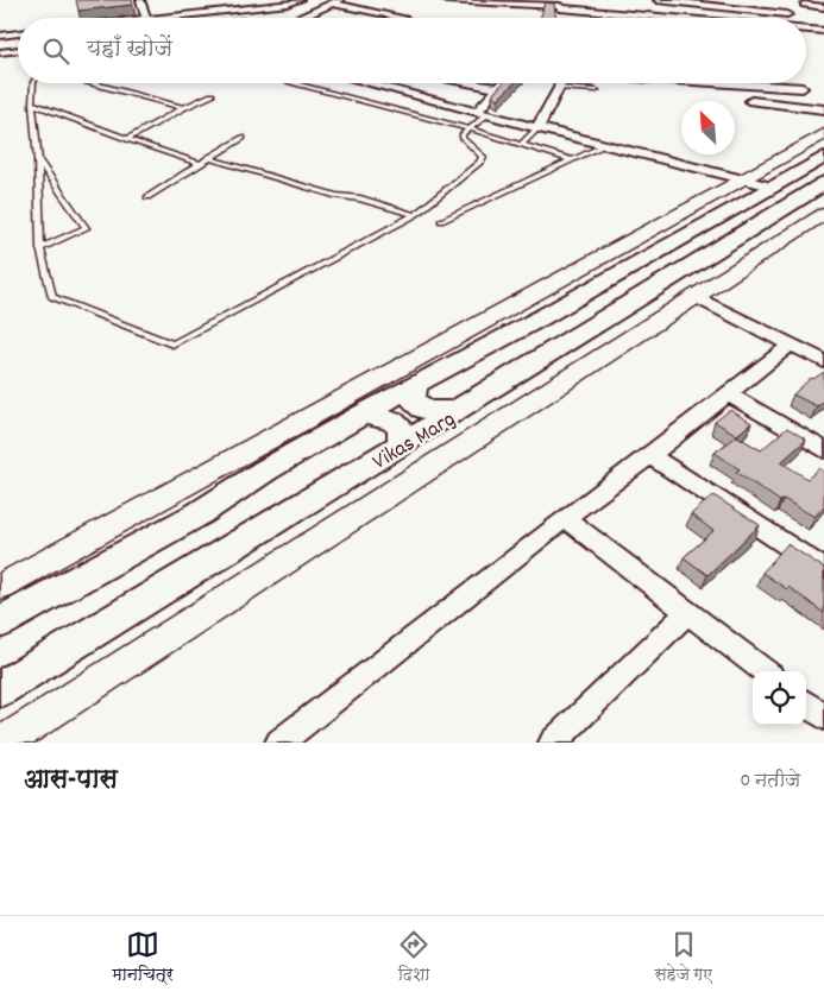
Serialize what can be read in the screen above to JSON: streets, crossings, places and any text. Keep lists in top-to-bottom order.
{
  "streets": {
    "main road": ["Vikas Marg"]
  },
  "north": "top left",
  "page": {
    "search": "यहाँ खोजें",
    "heading": ["आस-पास", "0 नतीजे"],
    "nav": ["मानचित्र", "दिशा", "सहेजे गए"]
  }
}
